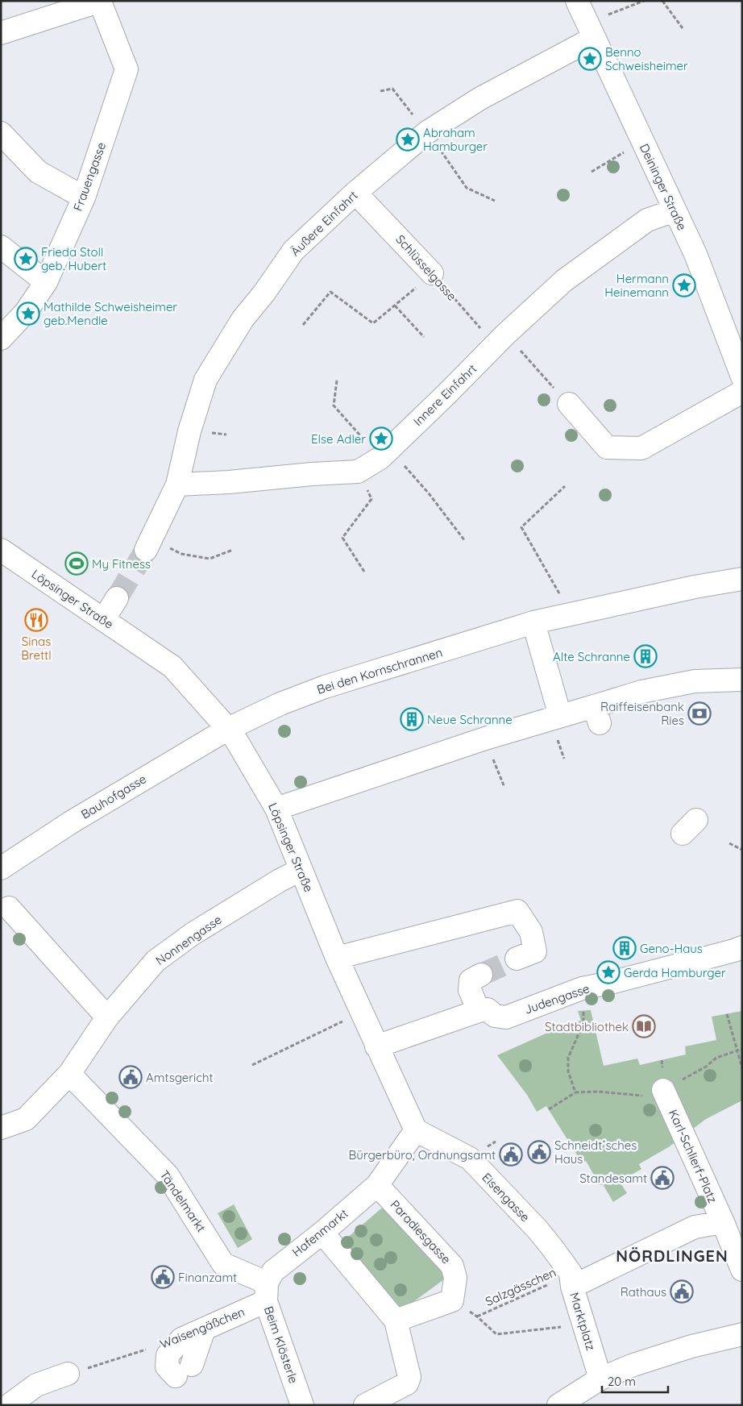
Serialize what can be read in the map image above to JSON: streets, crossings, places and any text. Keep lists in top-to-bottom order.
{
  "streets": {
    "street": [
      "Frauengasse",
      "Deininger Straße",
      "Äußere Einfahrt",
      "Schlüsselgasse",
      "Innere Einfahrt",
      "Löpsinger Straße",
      "Bei den Kornschrannen",
      "Bauhofgasse",
      "Nonnengasse",
      "Judengasse",
      "Karl-Schlierf-Platz",
      "Eisengasse",
      "Tändelmarkt",
      "Paradiesgasse",
      "Hafenmarkt",
      "Marktplatz",
      "Waisengäßchen",
      "Beim Klösterle"
    ],
    "path": ["Salzgässchen"]
  },
  "crossings": [
    ["Deininger Straße", "Äußere Einfahrt"],
    ["Deininger Straße", "Innere Einfahrt"],
    ["Äußere Einfahrt", "Schlüsselgasse"],
    ["Äußere Einfahrt", "Innere Einfahrt"],
    ["Schlüsselgasse", "Innere Einfahrt"],
    ["Löpsinger Straße", "Bei den Kornschrannen"],
    ["Löpsinger Straße", "Bauhofgasse"],
    ["Löpsinger Straße", "Nonnengasse"],
    ["Löpsinger Straße", "Eisengasse"],
    ["Bei den Kornschrannen", "Bauhofgasse"],
    ["Nonnengasse", "Tändelmarkt"],
    ["Karl-Schlierf-Platz", "Marktplatz"],
    ["Eisengasse", "Salzgässchen"],
    ["Eisengasse", "Marktplatz"],
    ["Tändelmarkt", "Hafenmarkt"],
    ["Tändelmarkt", "Waisengäßchen"],
    ["Tändelmarkt", "Beim Klösterle"],
    ["Paradiesgasse", "Hafenmarkt"],
    ["Hafenmarkt", "Waisengäßchen"],
    ["Hafenmarkt", "Beim Klösterle"],
    ["Salzgässchen", "Marktplatz"],
    ["Waisengäßchen", "Beim Klösterle"]
  ],
  "districts": ["NÖRDLINGEN"],
  "places": {
    "place": [
      "Benno Schweisheimer",
      "Abraham Hamburger",
      "Frieda Stoll geb. Hubert",
      "Hermann Heinemann",
      "Mathilde Schweisheimer geb.Mendle",
      "Else Adler",
      "Gerda Hamburger"
    ],
    "sports": ["My Fitness"],
    "restaurant": ["Sinas Brettl"],
    "building": ["Alte Schranne", "Neue Schranne", "Geno-Haus"],
    "bank": ["Raiffeisenbank Ries"],
    "library": ["Stadtbibliothek"],
    "public building": [
      "Amtsgericht",
      "Schneidt´sches Haus",
      "Bürgerbüro, Ordnungsamt",
      "Standesamt",
      "Finanzamt",
      "Rathaus"
    ]
  },
  "scale_bar": "20 m"
}
